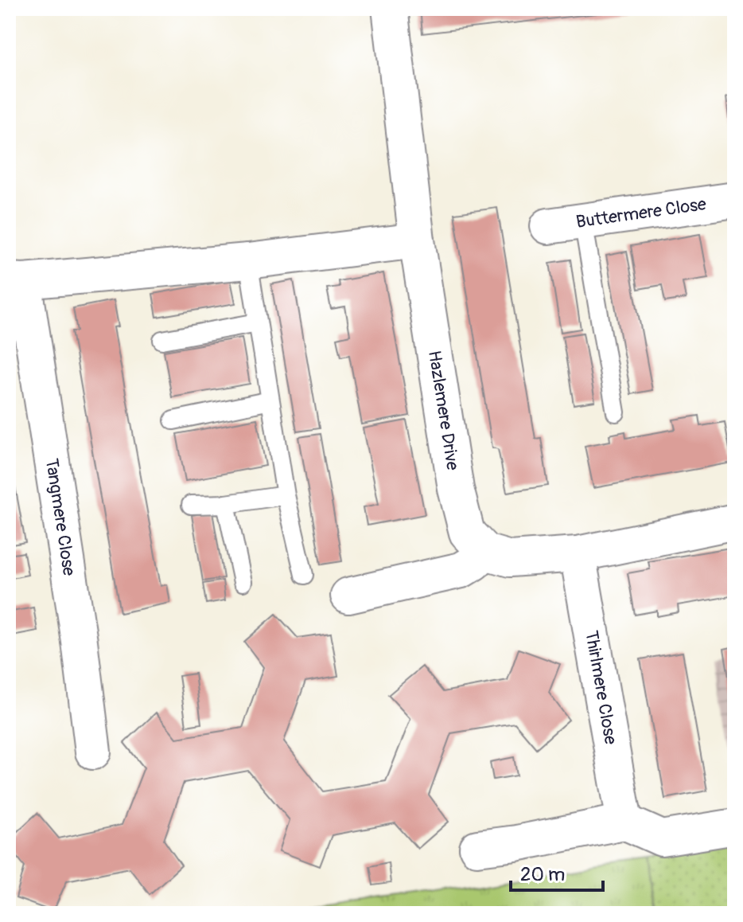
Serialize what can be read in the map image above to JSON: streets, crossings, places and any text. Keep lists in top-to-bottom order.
{
  "streets": {
    "street": [
      "Buttermere Close",
      "Hazlemere Drive",
      "Tangmere Close",
      "Thirlmere Close"
    ]
  },
  "crossings": [
    ["Hazlemere Drive", "Tangmere Close"]
  ],
  "scale_bar": "20 m"
}
